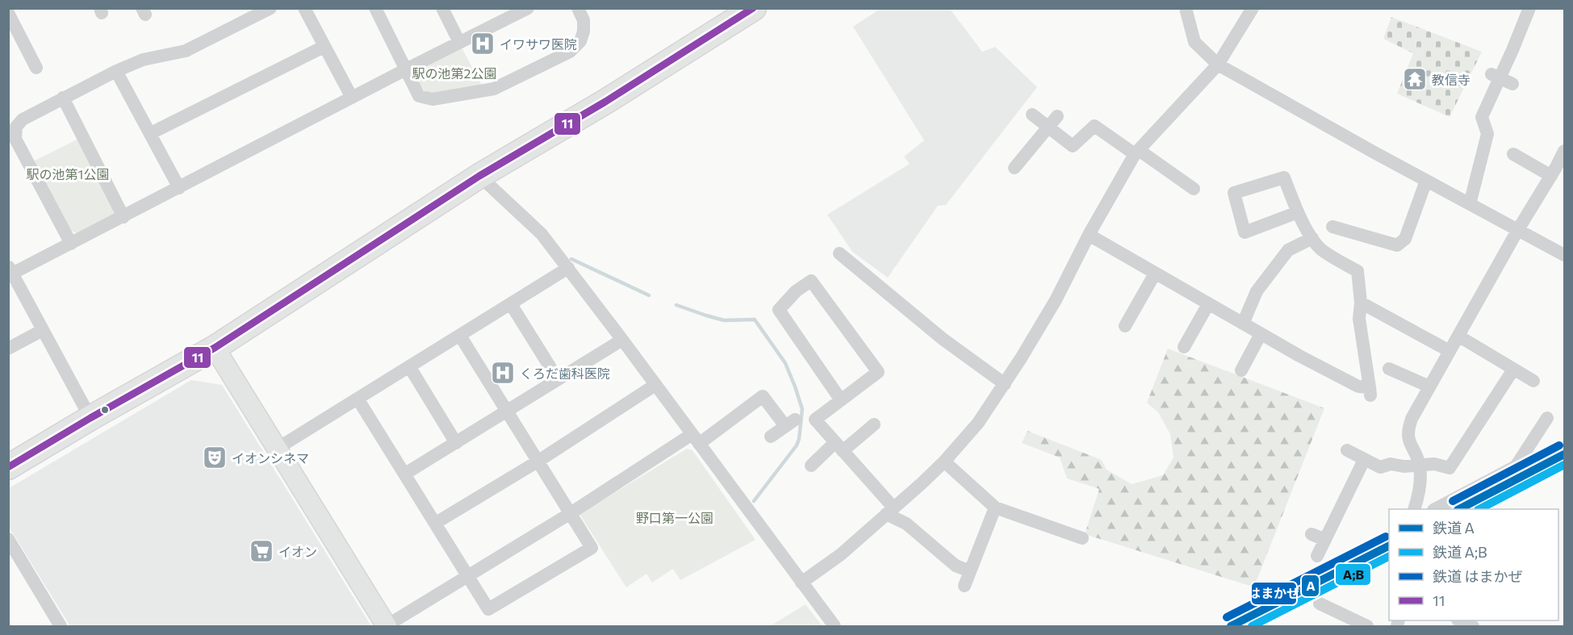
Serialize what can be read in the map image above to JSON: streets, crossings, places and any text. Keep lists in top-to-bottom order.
{
  "parks": ["駅の池第2公園", "駅の池第1公園", "野口第一公園"],
  "places": {
    "hospital": ["イワサワ医院", "くろだ歯科医院"],
    "temple": ["教信寺"],
    "theatre": ["イオンシネマ"],
    "supermarket": ["イオン"]
  },
  "lines": [
    "transit line 11",
    "rail line はまかぜ",
    "rail line A",
    "rail line A;B"
  ],
  "legend": [
    "鉄道 A",
    "鉄道 A;B",
    "鉄道 はまかぜ",
    "11"
  ]
}
